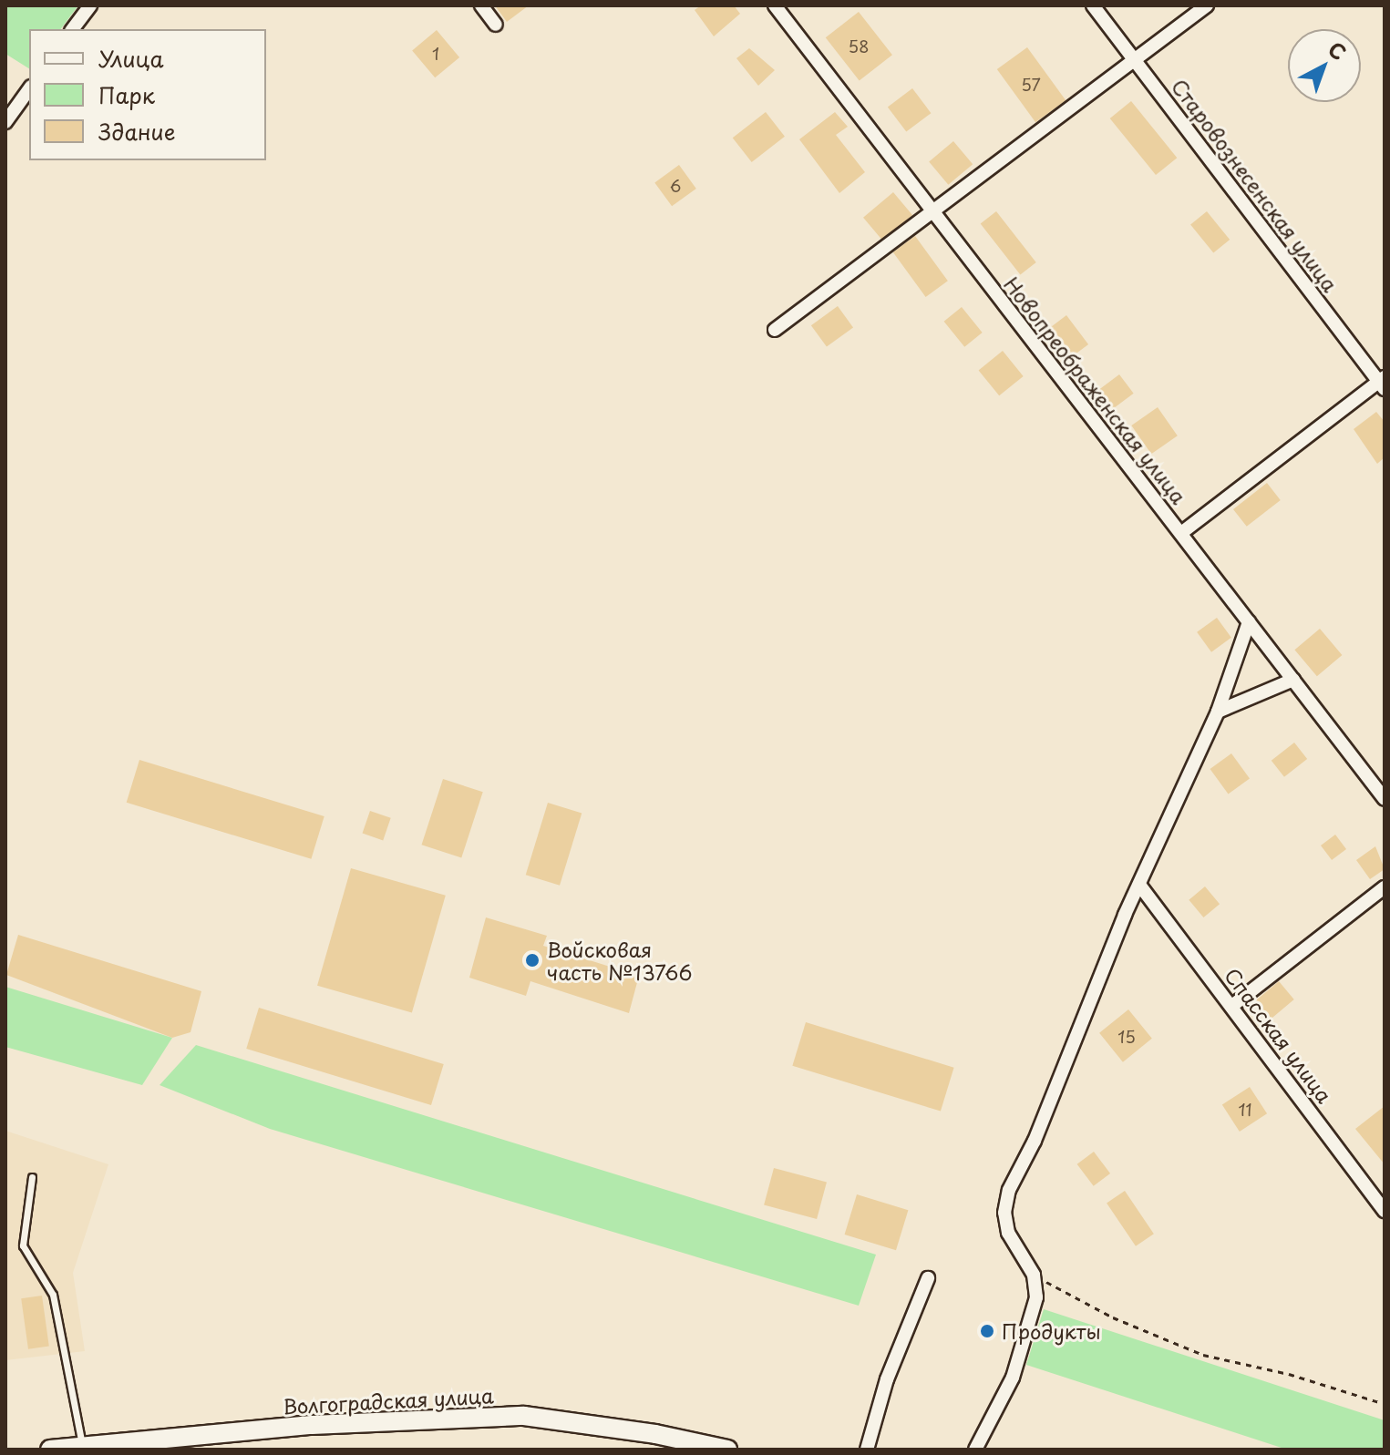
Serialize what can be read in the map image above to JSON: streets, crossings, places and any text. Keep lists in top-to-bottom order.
{
  "streets": {
    "main road": ["Волгоградская улица"],
    "street": ["Старовознесенская улица", "Новопреображенская улица", "Спасская улица"]
  },
  "places": ["Войсковая часть №13766", "Продукты"],
  "house_numbers": [
    "58",
    "1",
    "57",
    "6",
    "15",
    "11"
  ],
  "legend": ["Улица", "Парк", "Здание"],
  "north": "top right"
}
